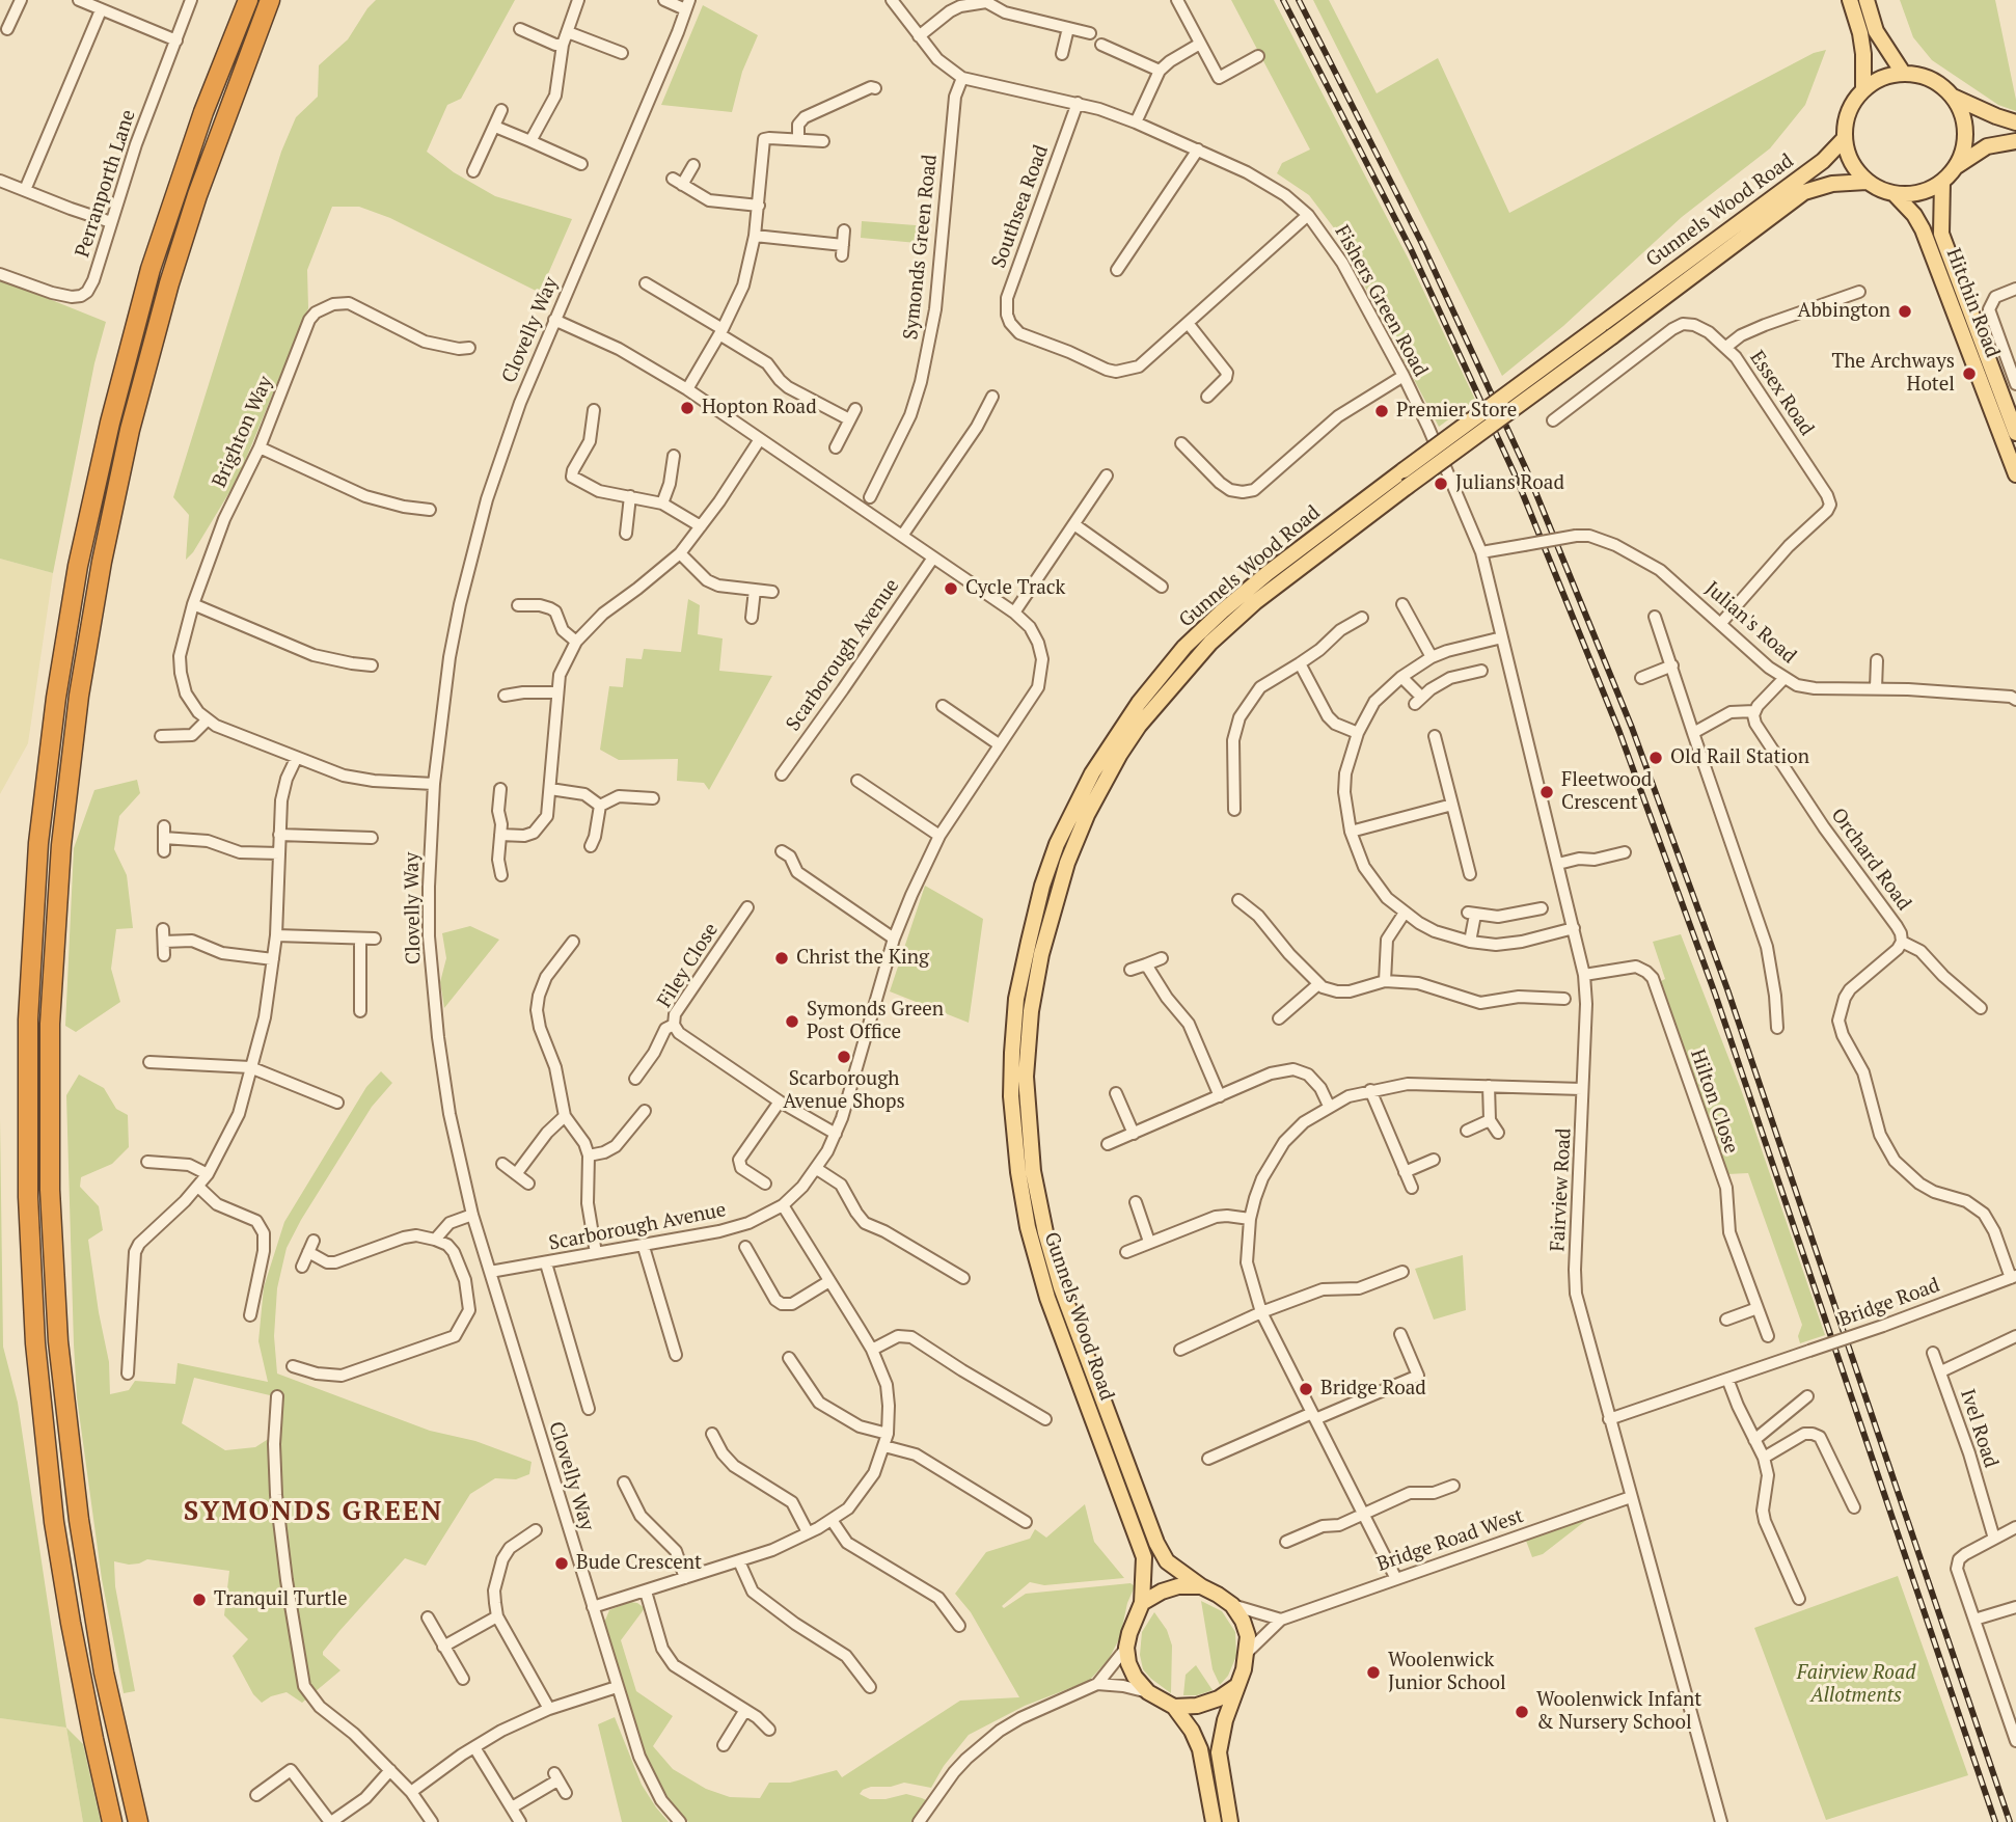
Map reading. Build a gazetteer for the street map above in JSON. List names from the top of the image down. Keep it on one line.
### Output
{"streets":{"main road":["Gunnels Wood Road","Hitchin Road"],"street":["Perranporth Lane","Southsea Road","Symonds Green Road","Fishers Green Road","Clovelly Way","Essex Road","Brighton Way","Julian's Road","Scarborough Avenue","Orchard Road","Filey Close","Hilton Close","Fairview Road","Bridge Road","Ivel Road","Bridge Road West"]},"crossings":[["Southsea Road","Fishers Green Road"],["Gunnels Wood Road","Hitchin Road"],["Symonds Green Road","Fishers Green Road"],["Fishers Green Road","Julian's Road"],["Fishers Green Road","Fairview Road"],["Clovelly Way","Brighton Way"],["Clovelly Way","Scarborough Avenue"],["Essex Road","Julian's Road"],["Julian's Road","Fairview Road"],["Scarborough Avenue","Filey Close"],["Hilton Close","Fairview Road"],["Fairview Road","Bridge Road"],["Fairview Road","Bridge Road West"]],"districts":["SYMONDS GREEN"],"parks":["Fairview Road Allotments"],"places":["Abbington","The Archways Hotel","Hopton Road","Premier Store","Julians Road","Cycle Track","Old Rail Station","Fleetwood Crescent","Christ the King","Symonds Green Post Office","Scarborough Avenue Shops","Bridge Road","Bude Crescent","Tranquil Turtle","Woolenwick Junior School","Woolenwick Infant & Nursery School"]}
